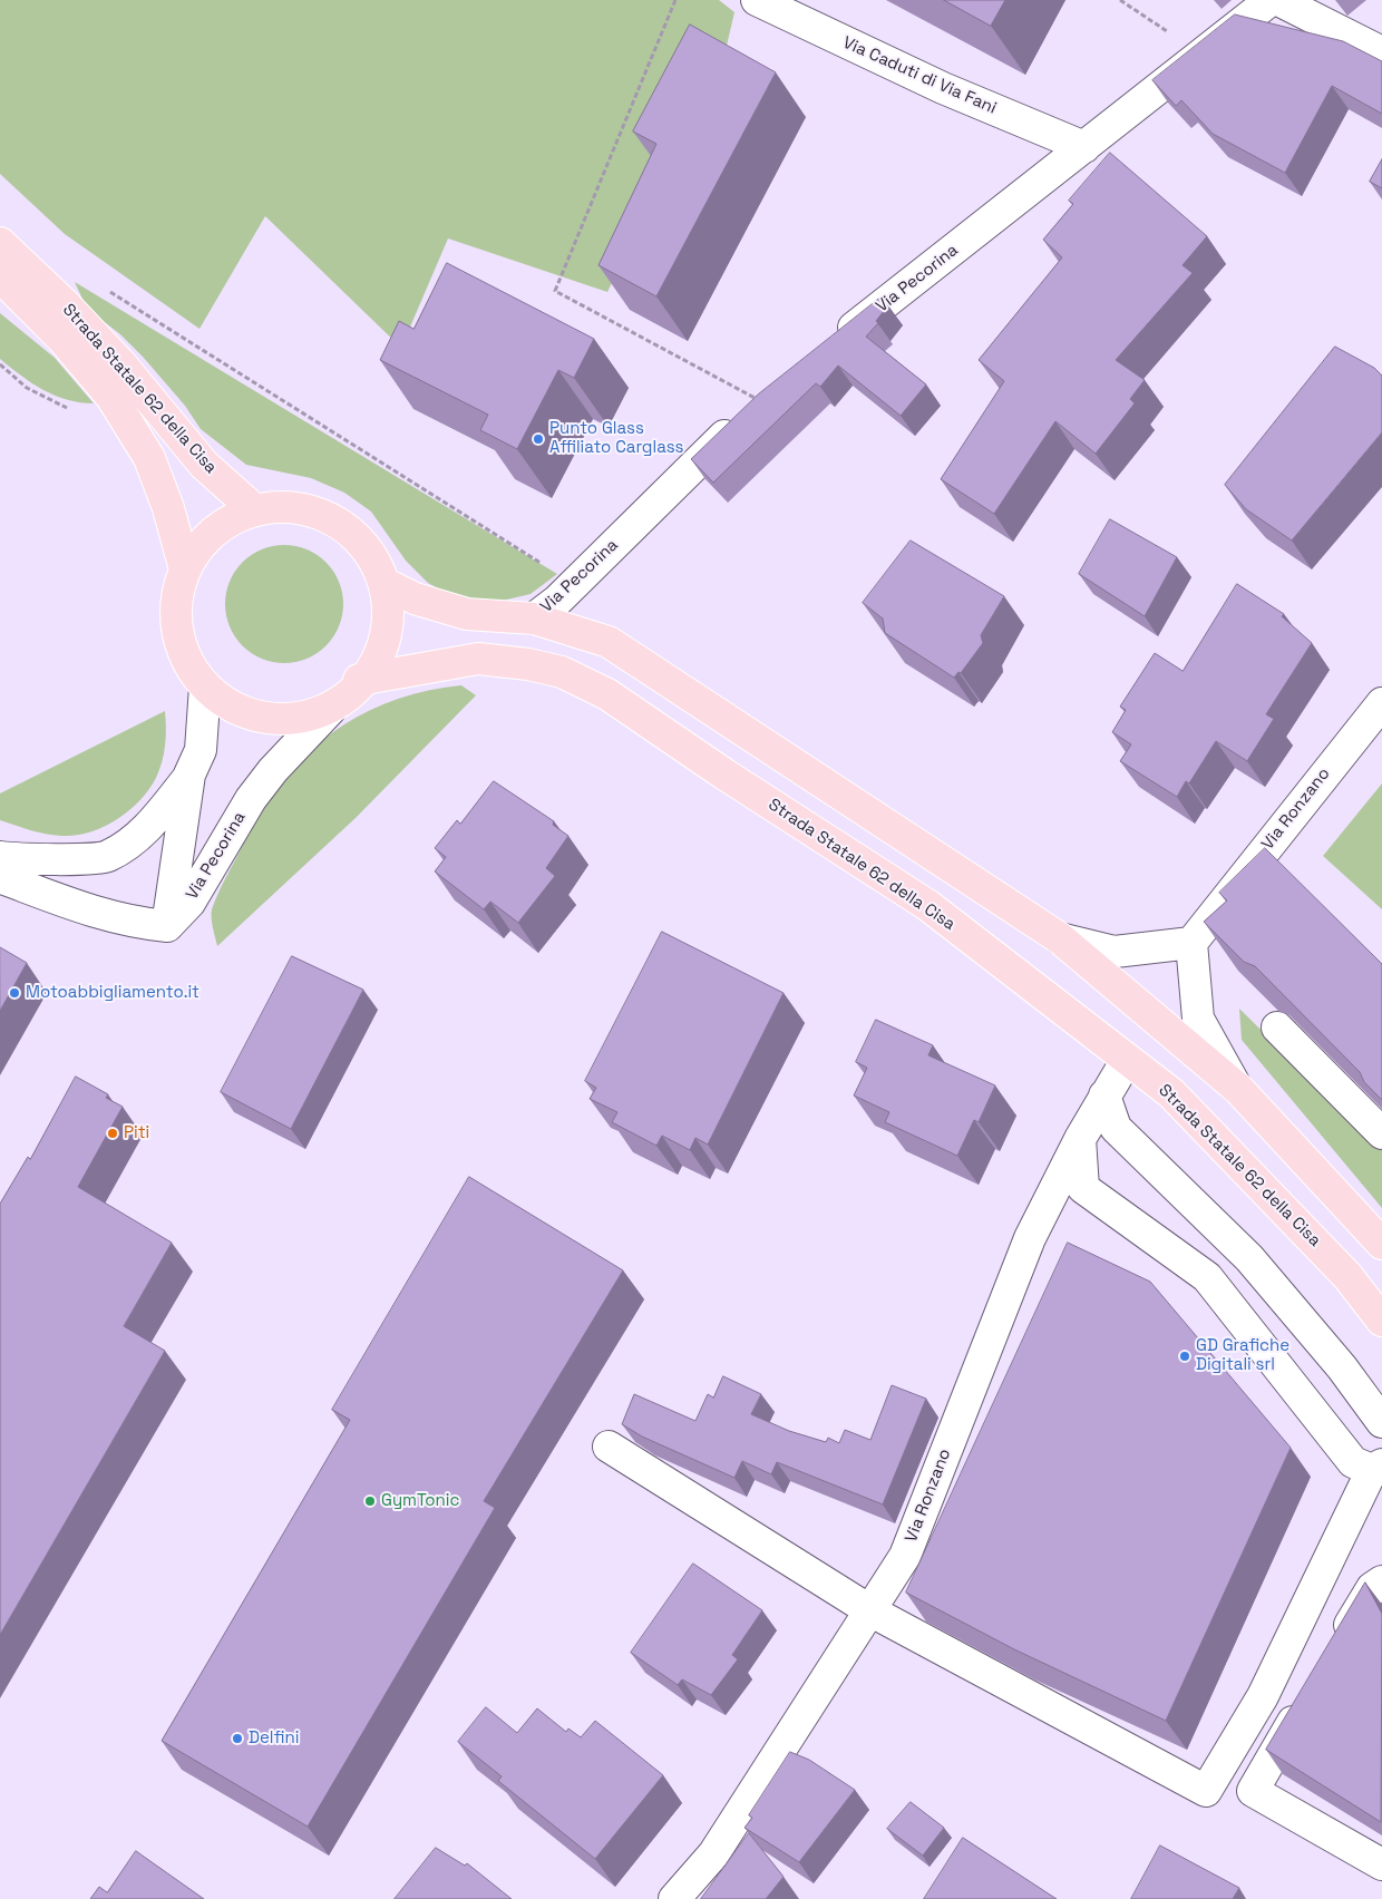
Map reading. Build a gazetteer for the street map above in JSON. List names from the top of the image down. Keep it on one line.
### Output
{"streets":{"main road":["Strada Statale 62 della Cisa"],"street":["Via Caduti di Via Fani","Via Pecorina","Via Ronzano"]},"crossings":[["Via Caduti di Via Fani","Via Pecorina"],["Strada Statale 62 della Cisa","Via Ronzano"]],"places":["Punto Glass Affiliato Carglass","Motoabbigliamento.it","Piti","GD Grafiche Digitali srl","GymTonic","Delfini"]}
